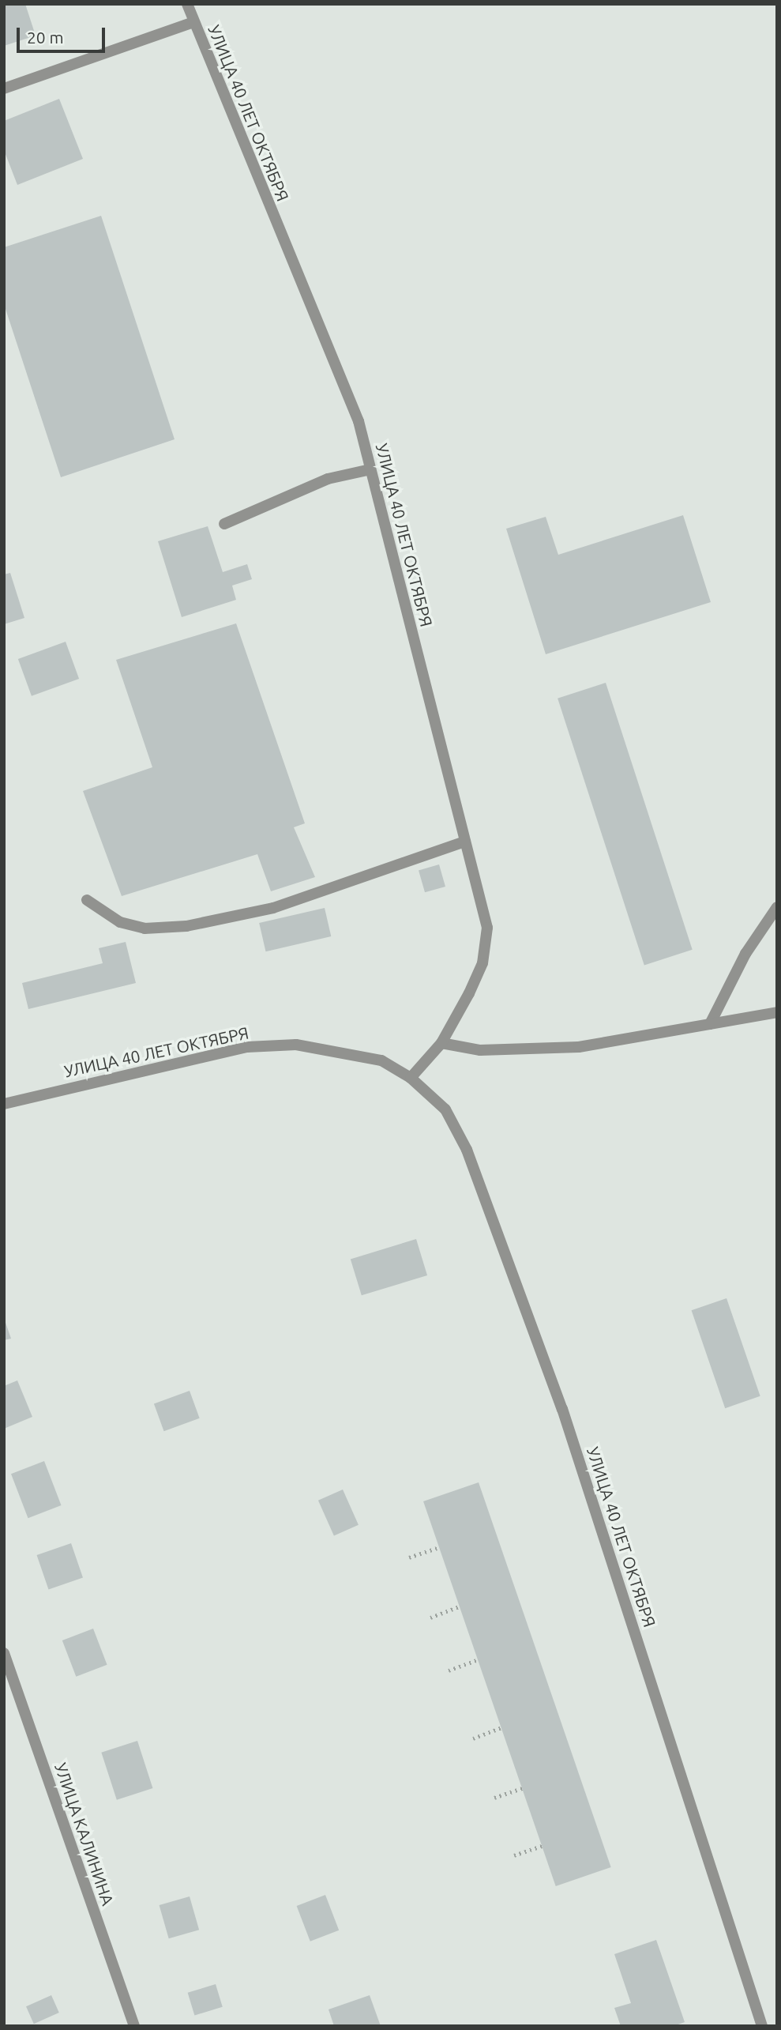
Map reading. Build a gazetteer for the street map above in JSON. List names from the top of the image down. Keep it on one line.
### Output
{"streets":{"street":["УЛИЦА 40 ЛЕТ ОКТЯБРЯ","УЛИЦА КАЛИНИНА"]},"scale_bar":"20 m"}
